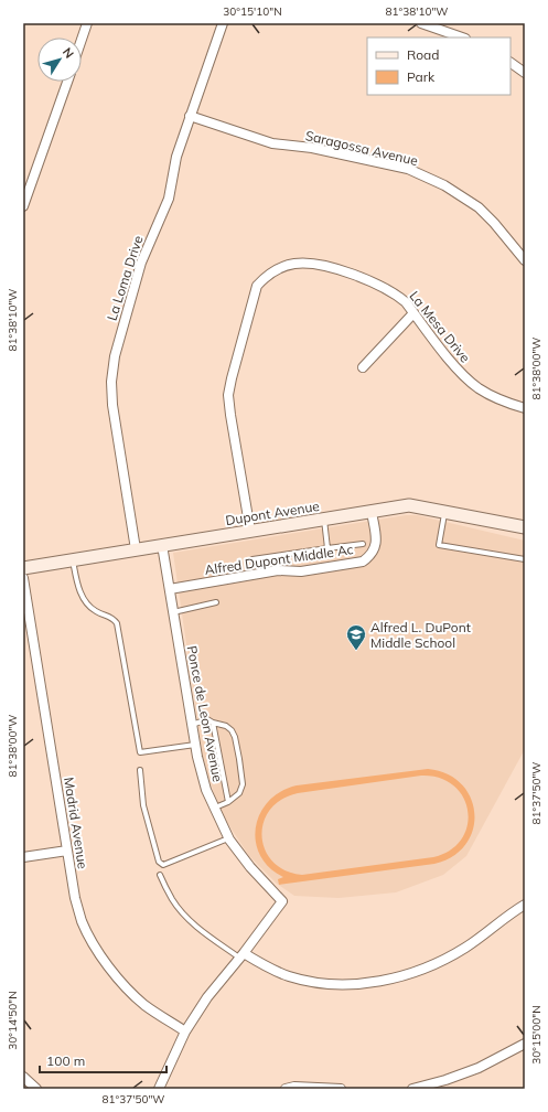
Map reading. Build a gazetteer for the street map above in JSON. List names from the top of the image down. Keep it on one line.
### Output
{"streets":{"street":["Saragossa Avenue","La Loma Drive","La Mesa Drive","Dupont Avenue","Alfred Dupont Middle Ac","Ponce de Leon Avenue","Madrid Avenue"]},"crossings":[["Saragossa Avenue","La Loma Drive"],["La Loma Drive","Dupont Avenue"],["La Mesa Drive","Dupont Avenue"],["Dupont Avenue","Alfred Dupont Middle Ac"],["Dupont Avenue","Ponce de Leon Avenue"],["Alfred Dupont Middle Ac","Ponce de Leon Avenue"],["Ponce de Leon Avenue","Madrid Avenue"]],"places":{"school or university":["Alfred L. DuPont Middle School"]},"legend":["Road","Park"],"scale_bar":"100 m","north":"top right","coordinates":["30°15'10\"N","81°38'10\"W","81°38'00\"W","81°37'50\"W","30°14'50\"N","30°15'00\"N"]}
